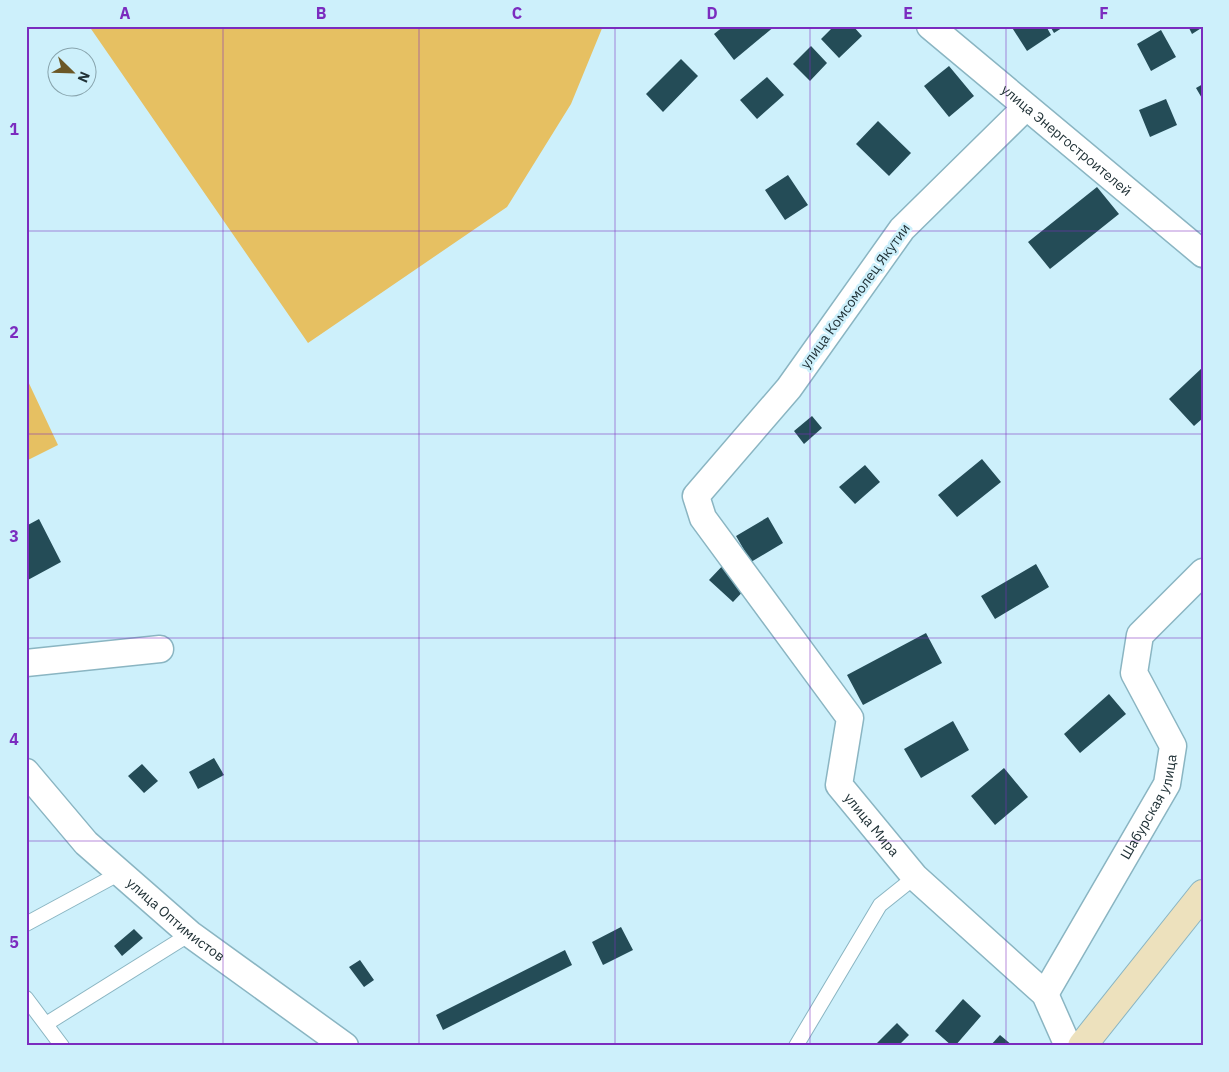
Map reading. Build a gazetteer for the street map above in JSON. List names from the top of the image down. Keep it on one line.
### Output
{"streets":{"street":["улица Энергостроителей","улица Комсомолец Якутии","Шабурская улица","улица Мира","улица Оптимистов"]},"crossings":[["улица Энергостроителей","улица Комсомолец Якутии"],["улица Комсомолец Якутии","улица Мира"],["Шабурская улица","улица Мира"]],"north":"bottom right","grid":{"columns":["A","B","C","D","E","F"],"rows":["1","2","3","4","5"]}}
